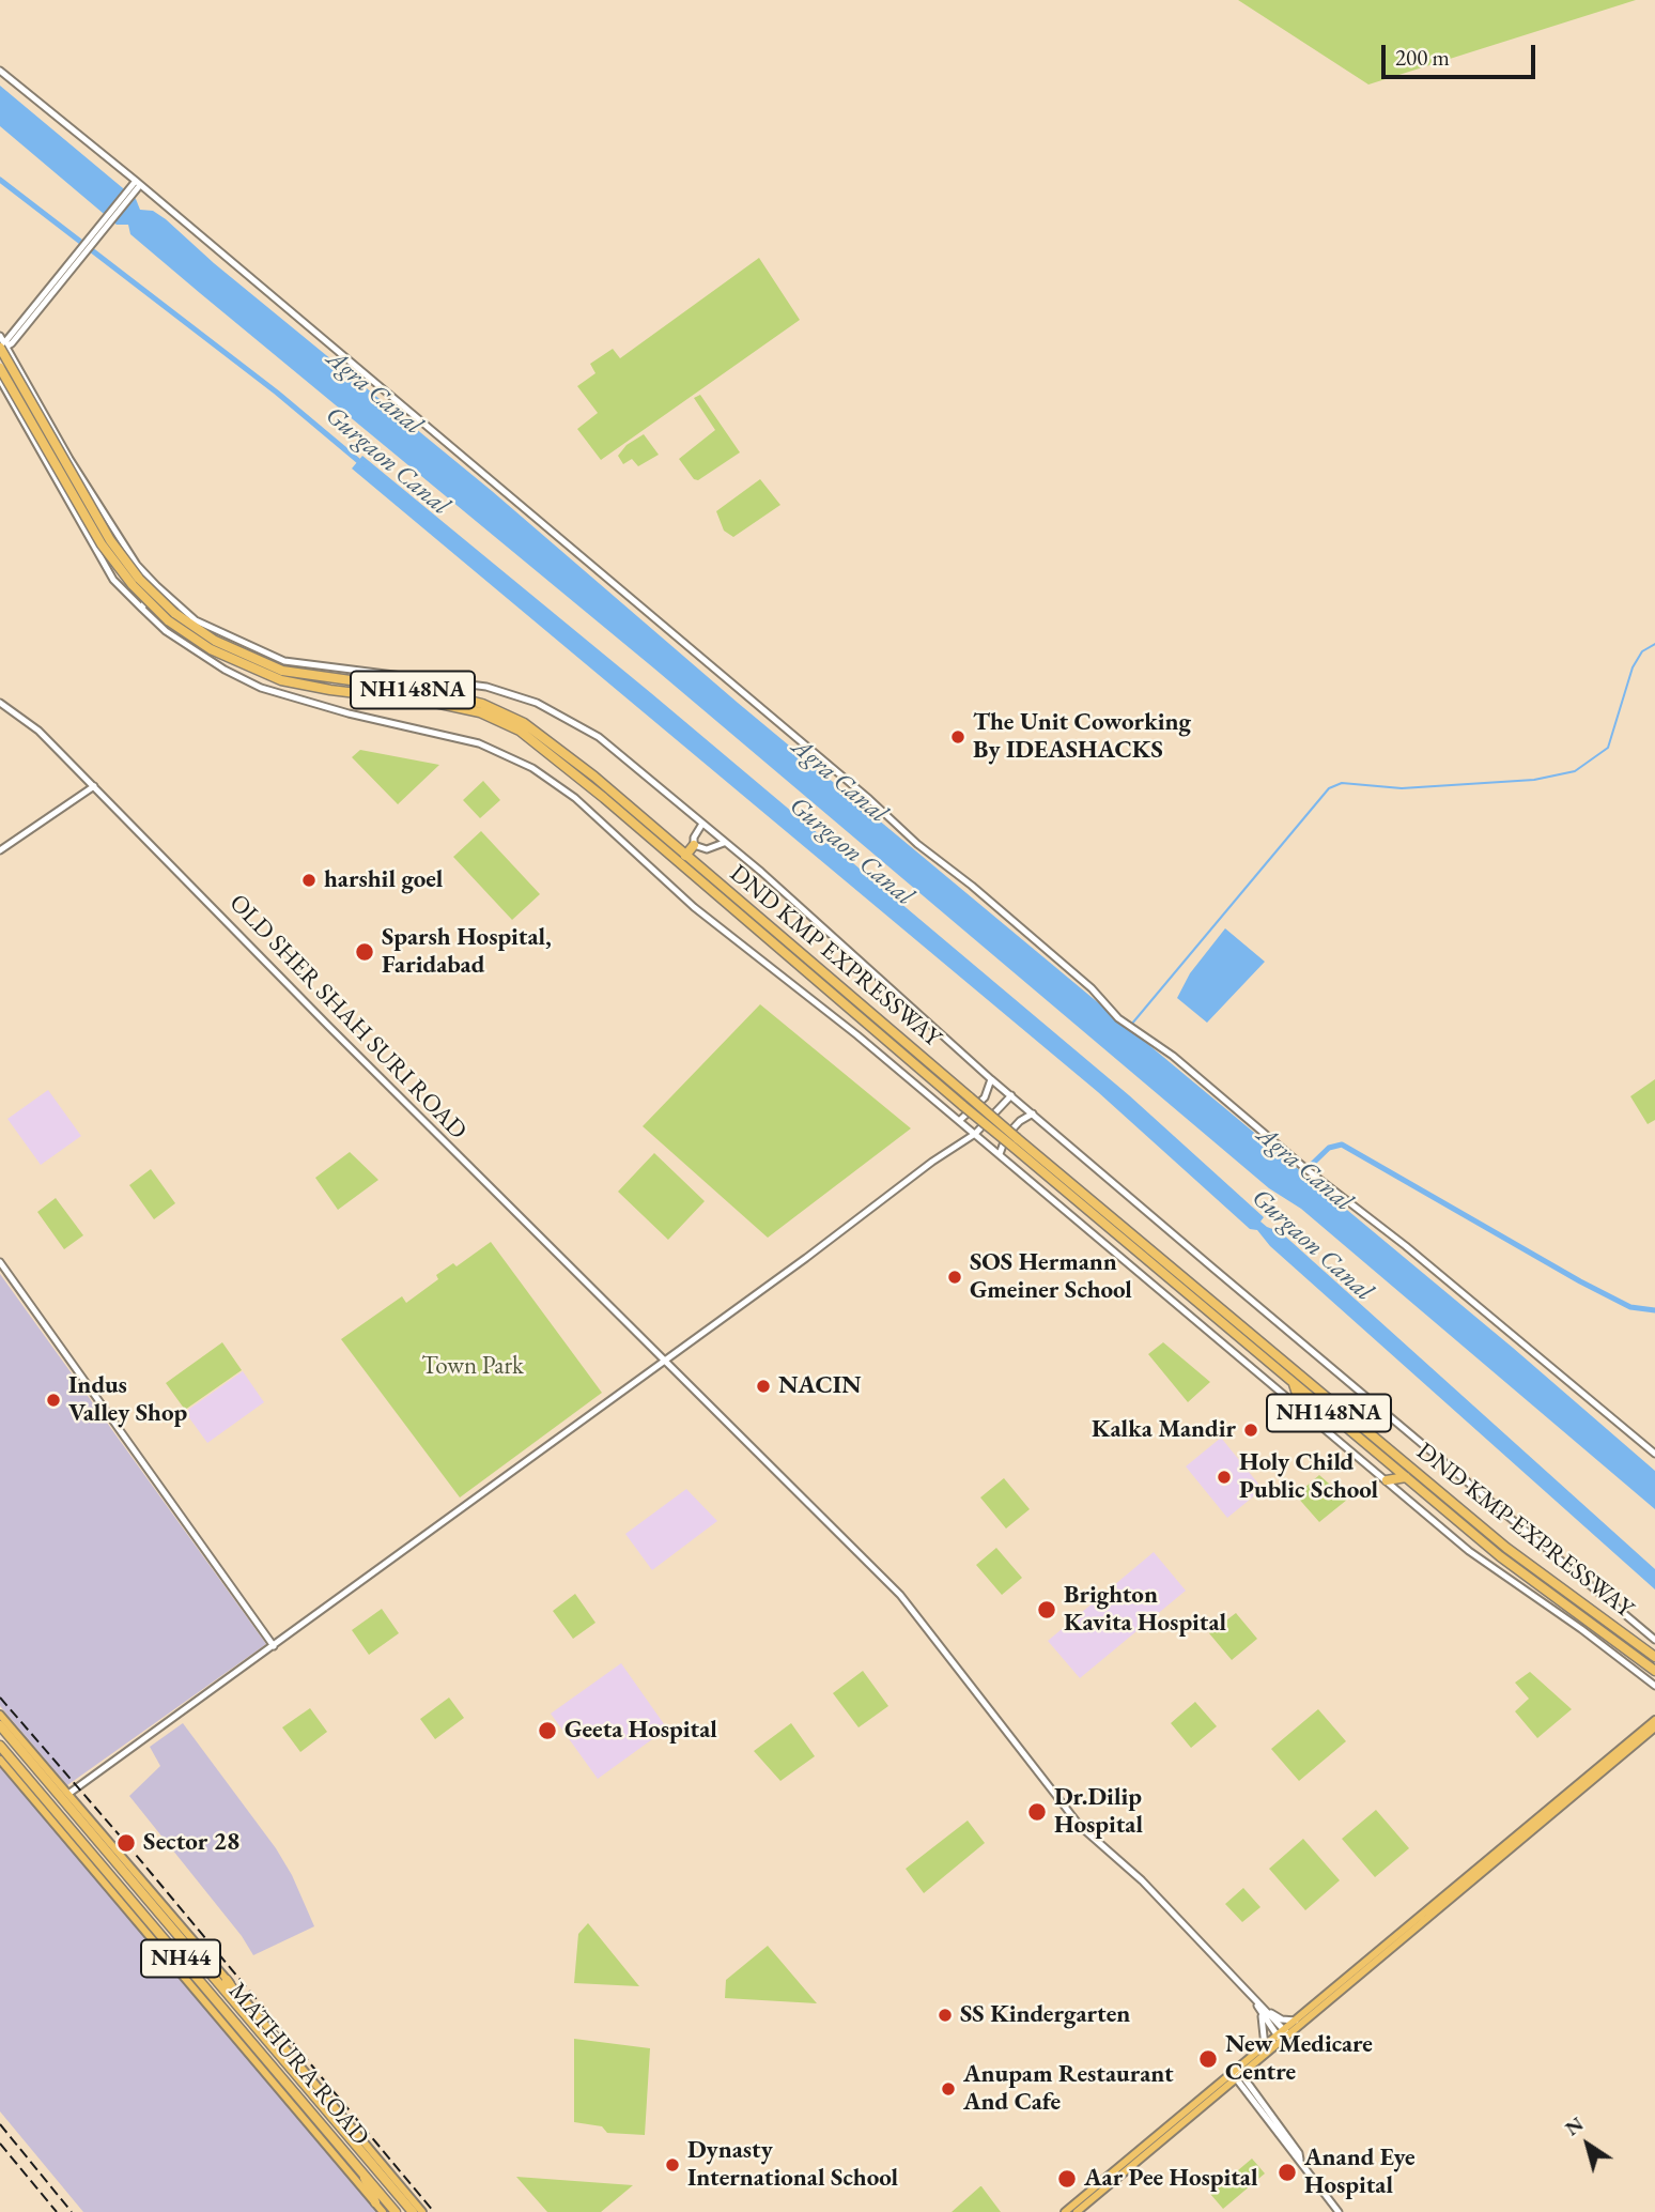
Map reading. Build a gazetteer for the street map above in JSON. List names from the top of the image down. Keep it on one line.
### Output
{"streets":{"highway":["NH148NA","DND KMP EXPRESSWAY","NH44","MATHURA ROAD"],"street":["OLD SHER SHAH SURI ROAD"]},"crossings":[["NH44","MATHURA ROAD"]],"water":["Agra Canal","Gurgaon Canal"],"parks":["Town Park"],"places":["The Unit Coworking By IDEASHACKS","harshil goel","Sparsh Hospital, Faridabad","SOS Hermann Gmeiner School","NACIN","Indus Valley Shop","Kalka Mandir","Holy Child Public School","Brighton Kavita Hospital","Geeta Hospital","Dr.Dilip Hospital","Sector 28","SS Kindergarten","New Medicare Centre","Anupam Restaurant And Cafe","Dynasty International School","Anand Eye Hospital","Aar Pee Hospital"],"scale_bar":"200 m","north":"top left"}
